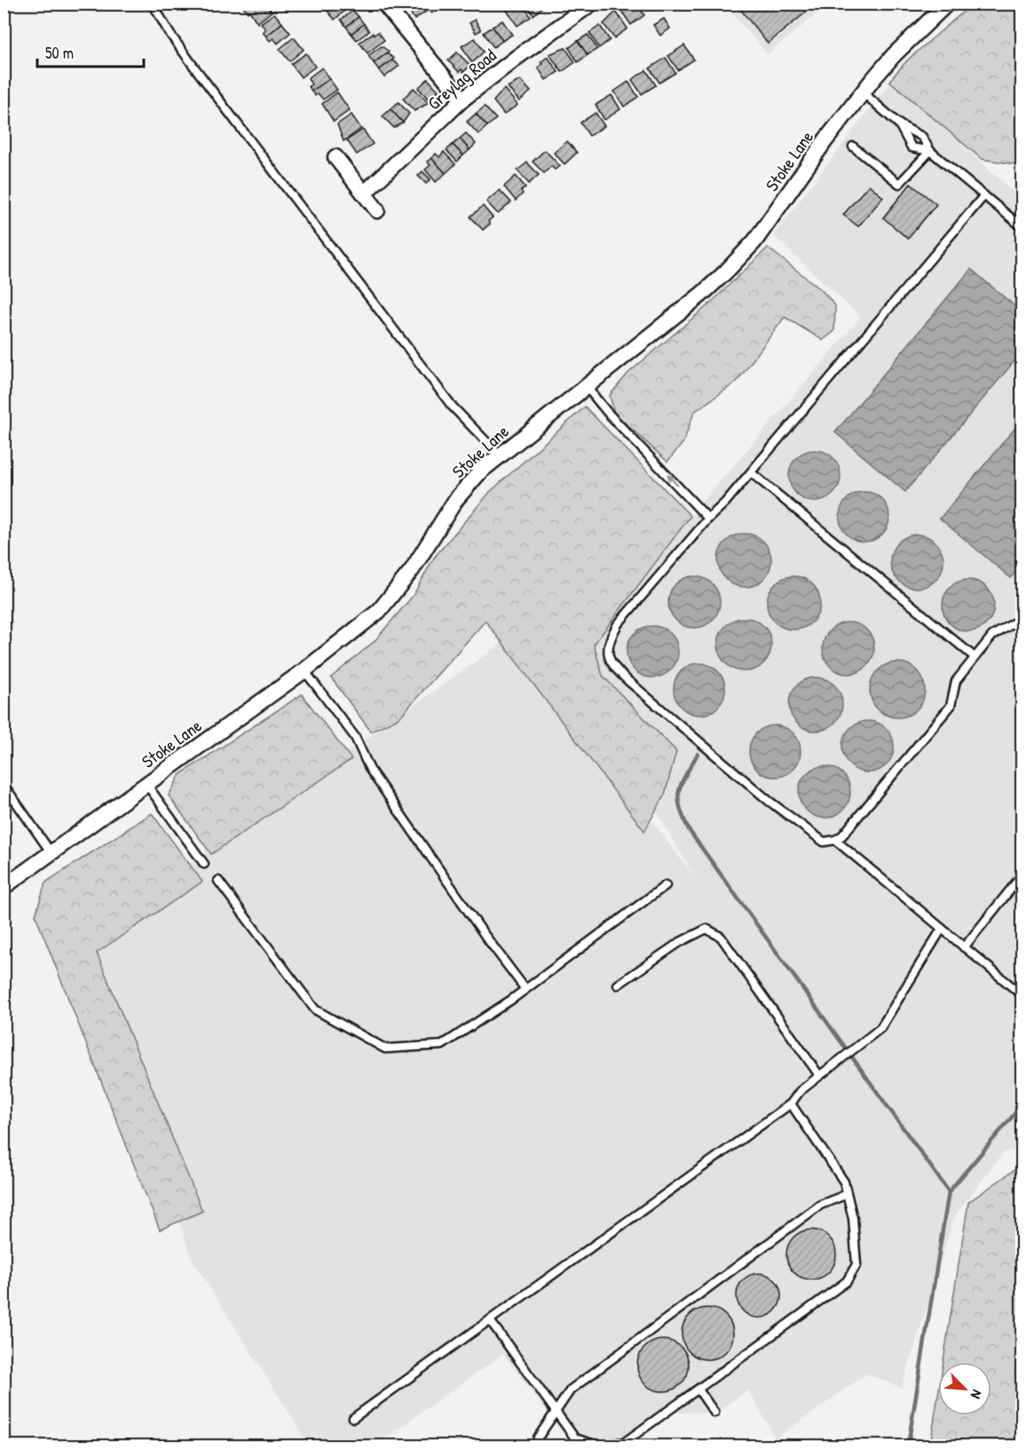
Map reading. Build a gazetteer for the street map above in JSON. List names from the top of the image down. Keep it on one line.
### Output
{"streets":{"street":["Greylag Road","Stoke Lane"]},"scale_bar":"50 m","north":"bottom right"}
